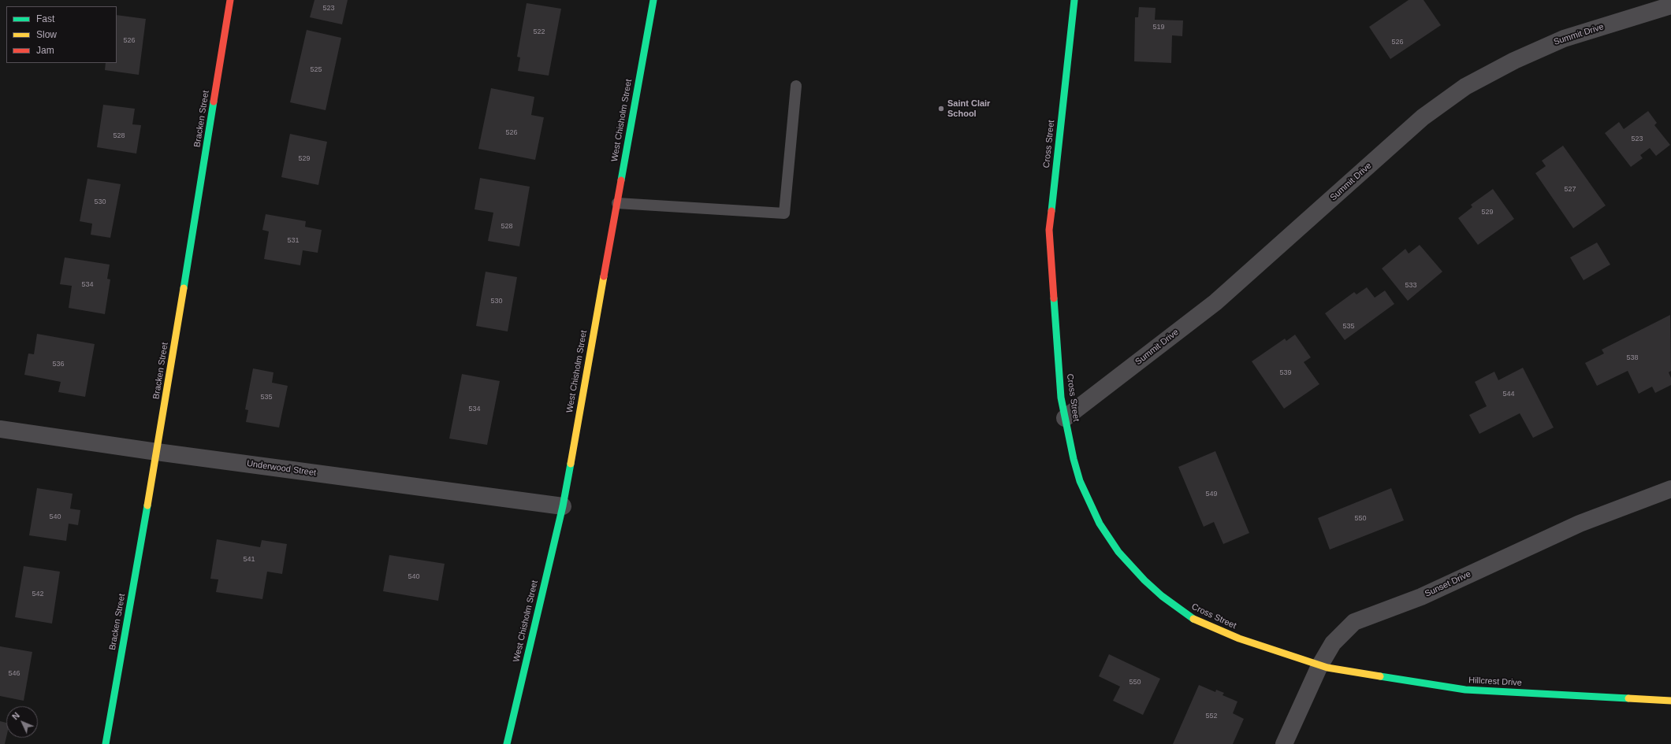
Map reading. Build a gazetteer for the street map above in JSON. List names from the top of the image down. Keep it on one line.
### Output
{"streets":{"street":["Summit Drive","Bracken Street","West Chisholm Street","Cross Street","Underwood Street","Sunset Drive","Hillcrest Drive"]},"crossings":[["Summit Drive","Cross Street"],["Bracken Street","Underwood Street"],["West Chisholm Street","Underwood Street"],["Cross Street","Sunset Drive"],["Cross Street","Hillcrest Drive"],["Sunset Drive","Hillcrest Drive"]],"places":["Saint Clair School"],"house_numbers":["523","519","522","526","526","525","526","528","523","529","527","530","529","528","531","534","533","530","535","538","536","539","544","535","534","549","540","550","541","540","542","546","550","552"],"legend":["Fast","Slow","Jam"],"north":"top left"}
